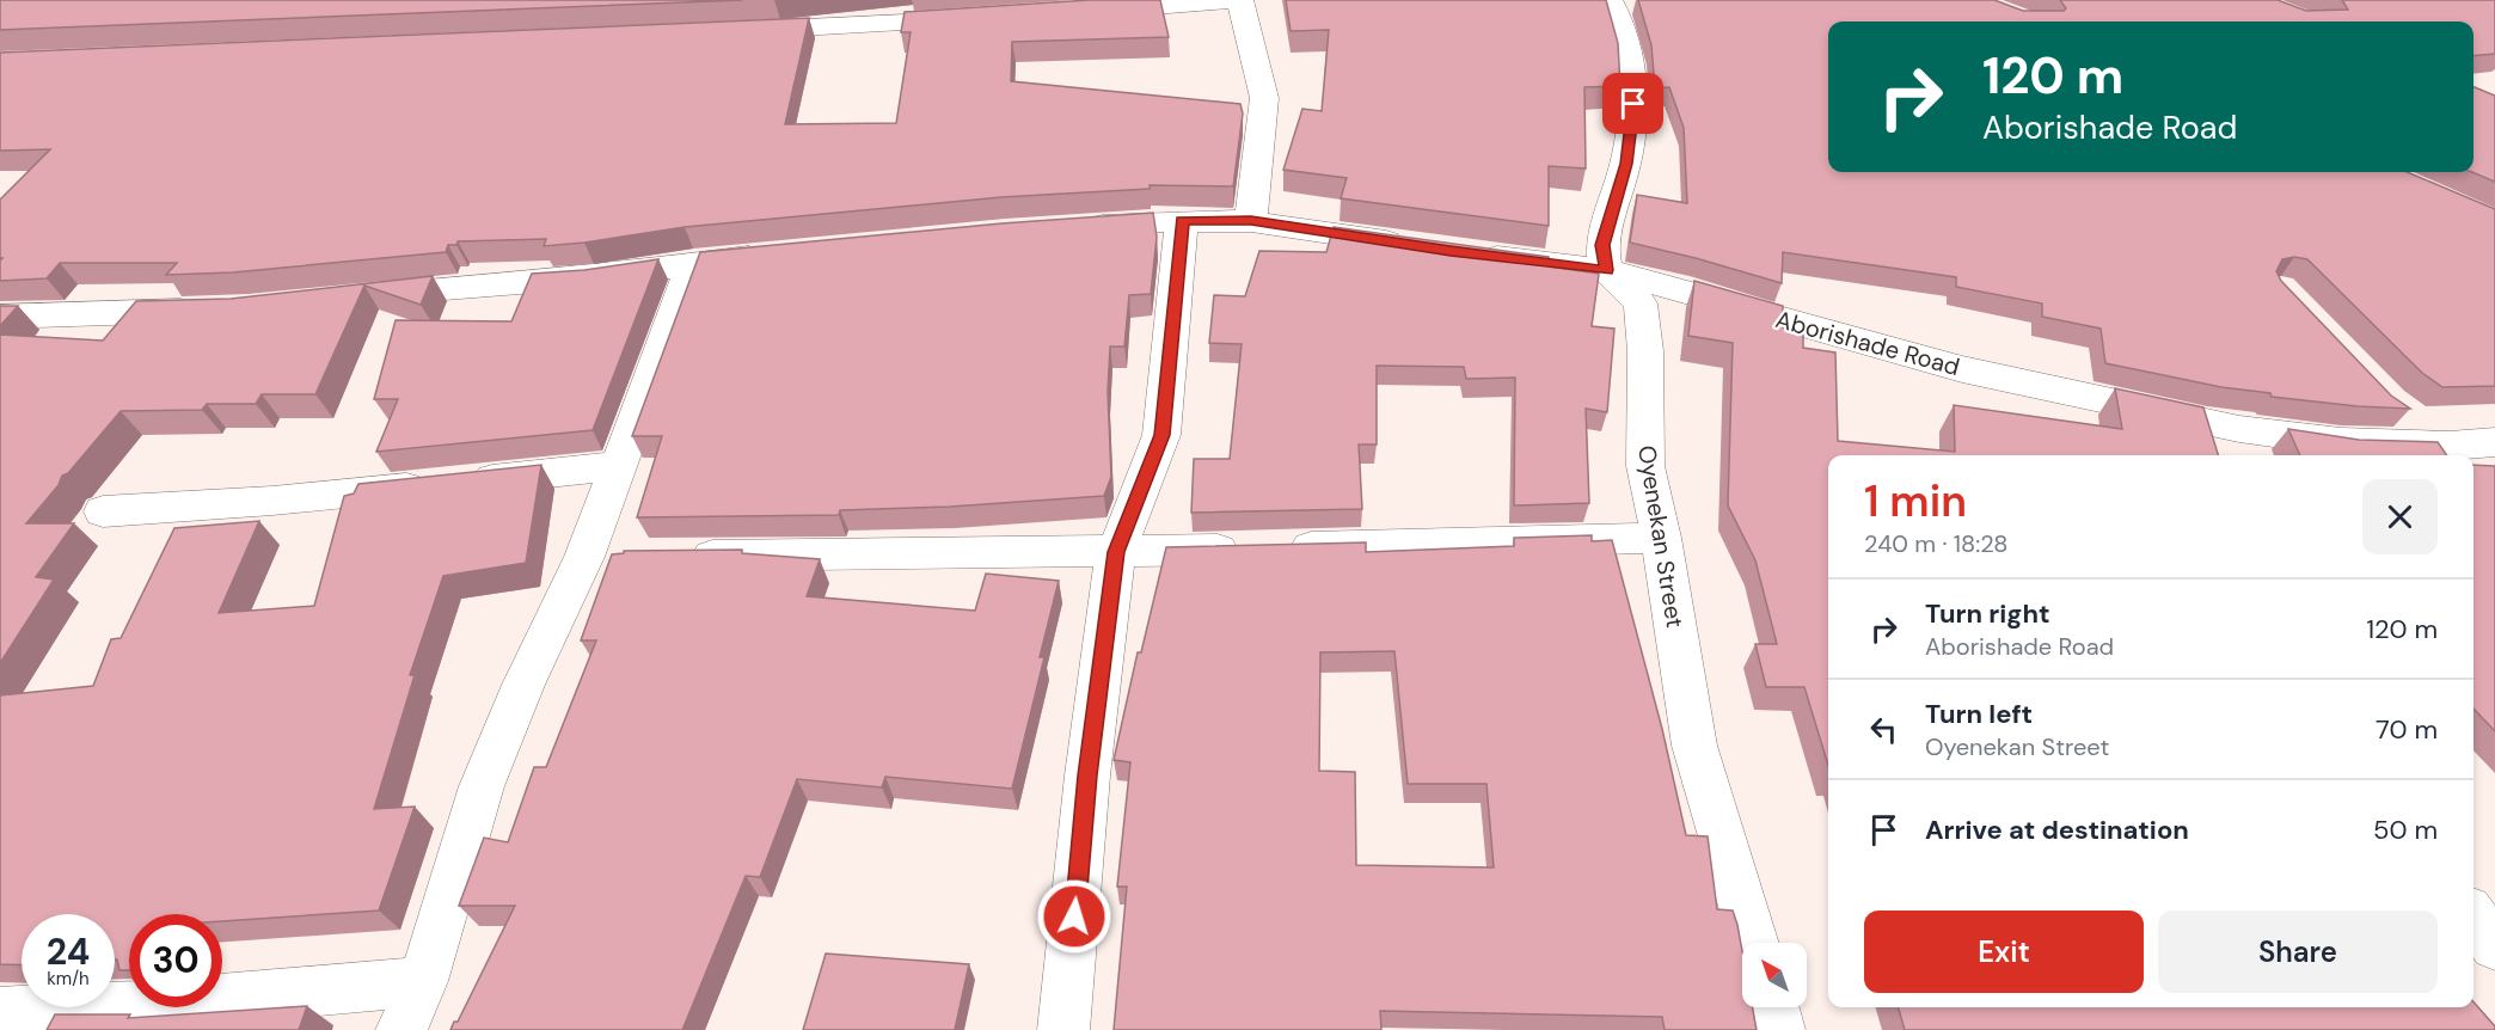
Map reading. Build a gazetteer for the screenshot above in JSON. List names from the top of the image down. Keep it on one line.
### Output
{"streets":{"street":["Aborishade Road","Oyenekan Street"]},"crossings":[["Aborishade Road","Oyenekan Street"]],"north":"top left","page":{"turn":["120 m","Aborishade Road"],"heading":["1 min","240 m · 18:28"],"list":[{"name":"Turn right","note":"Aborishade Road","value":"120 m"},{"name":"Turn left","note":"Oyenekan Street","value":"70 m"},{"name":"Arrive at destination","value":"50 m"}],"buttons":["Exit","Share"],"speed":"24 km/h","limit":"30"}}
